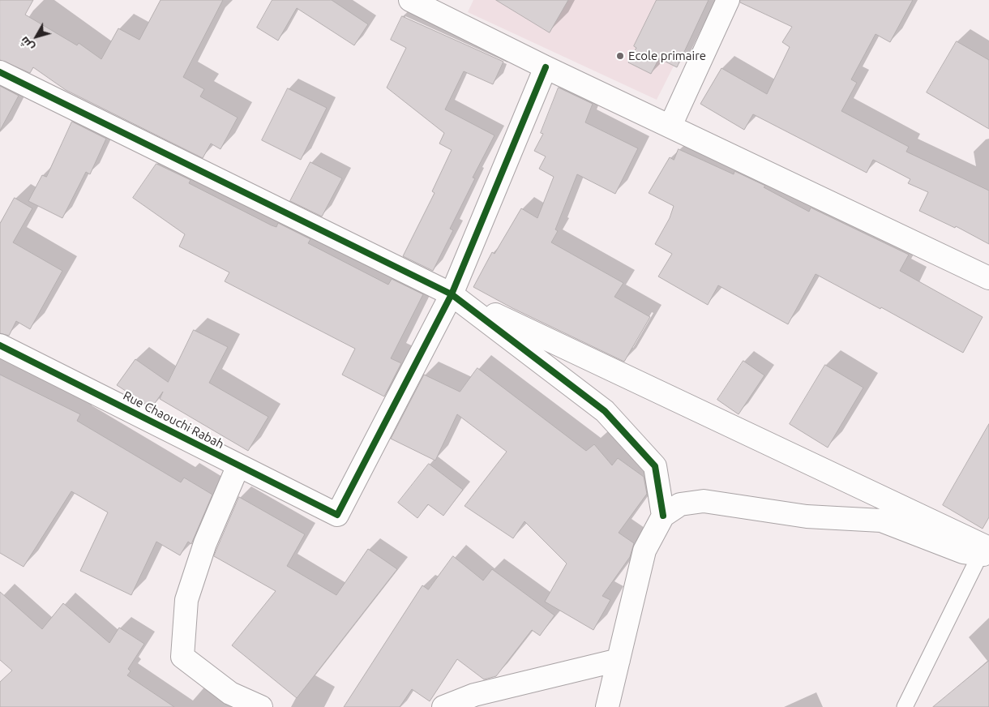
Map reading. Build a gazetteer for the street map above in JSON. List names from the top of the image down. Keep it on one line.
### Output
{"streets":{"street":["Rue Chaouchi Rabah"]},"places":["Ecole primaire"],"north":"bottom left"}
